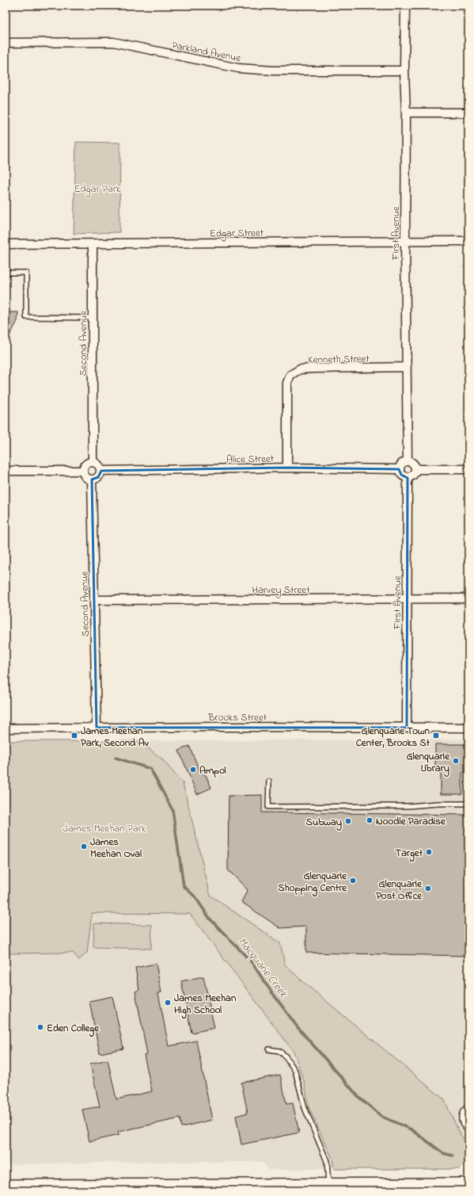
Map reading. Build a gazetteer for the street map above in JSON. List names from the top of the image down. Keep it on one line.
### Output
{"streets":{"street":["Parkland Avenue","Edgar Street","First Avenue","Second Avenue","Kenneth Street","Alice Street","Harvey Street","Brooks Street"]},"crossings":[["Parkland Avenue","First Avenue"],["Edgar Street","First Avenue"],["Edgar Street","Second Avenue"],["First Avenue","Kenneth Street"],["First Avenue","Alice Street"],["First Avenue","Harvey Street"],["First Avenue","Brooks Street"],["Second Avenue","Alice Street"],["Second Avenue","Harvey Street"],["Second Avenue","Brooks Street"],["Kenneth Street","Alice Street"]],"water":["Macquarie Creek"],"parks":["Edgar Park","James Meehan Park"],"places":{"transit":["James Meehan Park, Second Av","Glenquarie Town Center, Brooks St"],"other":["Glenquarie Library","Ampol","Noodle Paradise","Subway","James Meehan Oval","Target","Glenquarie Shopping Centre","Glenquarie Post Office","James Meehan High School","Eden College"]}}
